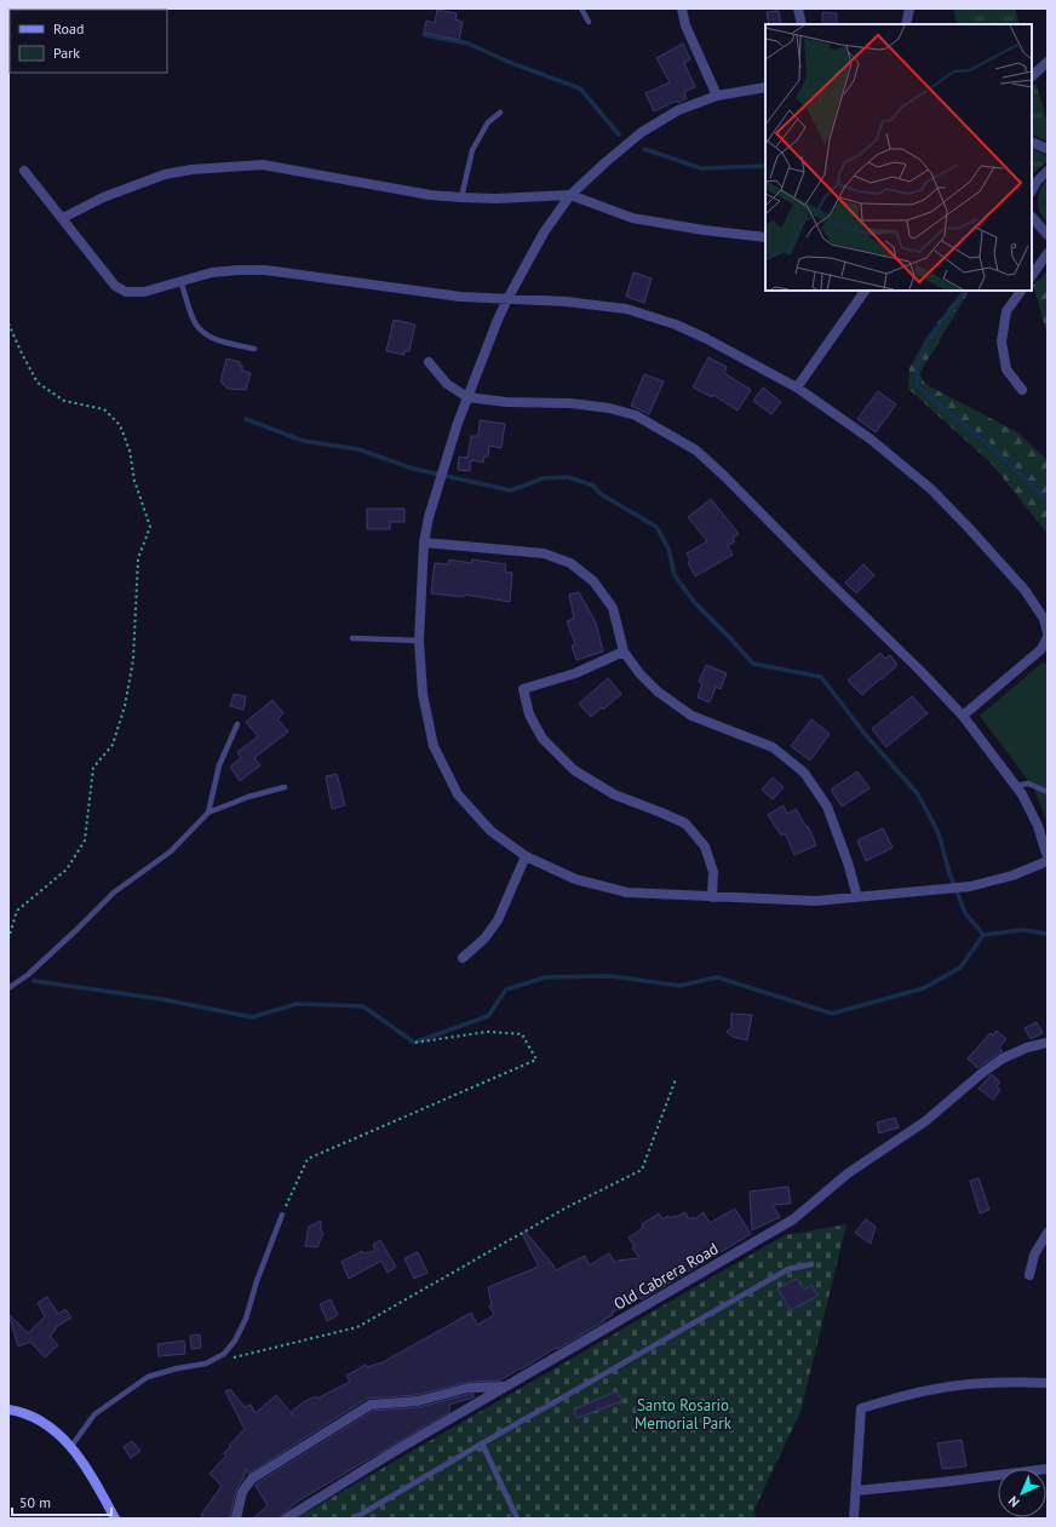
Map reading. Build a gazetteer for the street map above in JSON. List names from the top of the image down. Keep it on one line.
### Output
{"streets":{"street":["Old Cabrera Road"]},"parks":["Santo Rosario Memorial Park"],"legend":["Road","Park"],"scale_bar":"50 m","north":"bottom left"}
